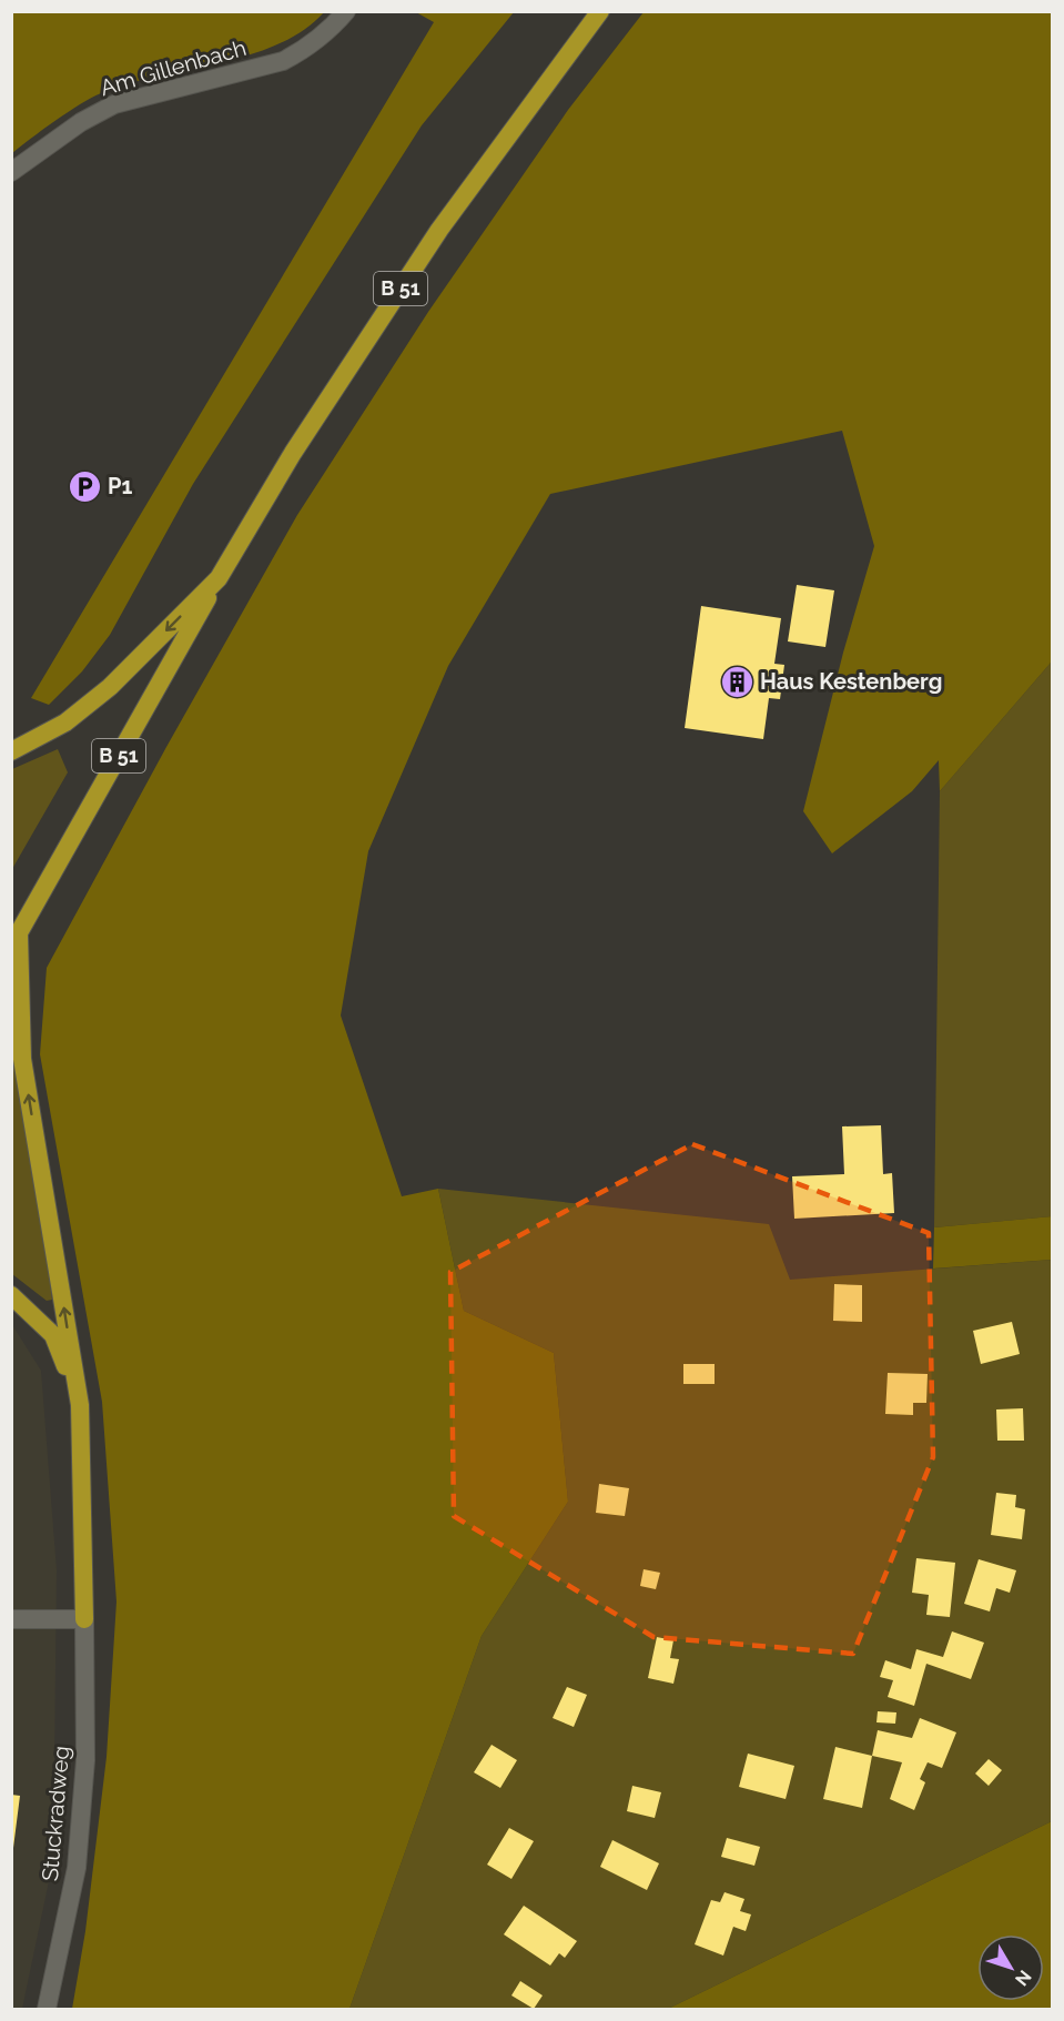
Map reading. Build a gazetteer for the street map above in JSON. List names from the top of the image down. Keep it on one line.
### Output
{"streets":{"main road":["B 51"],"street":["Am Gillenbach","Stuckradweg"]},"places":{"parking":["P1"],"building":["Haus Kestenberg"]},"north":"bottom right"}
